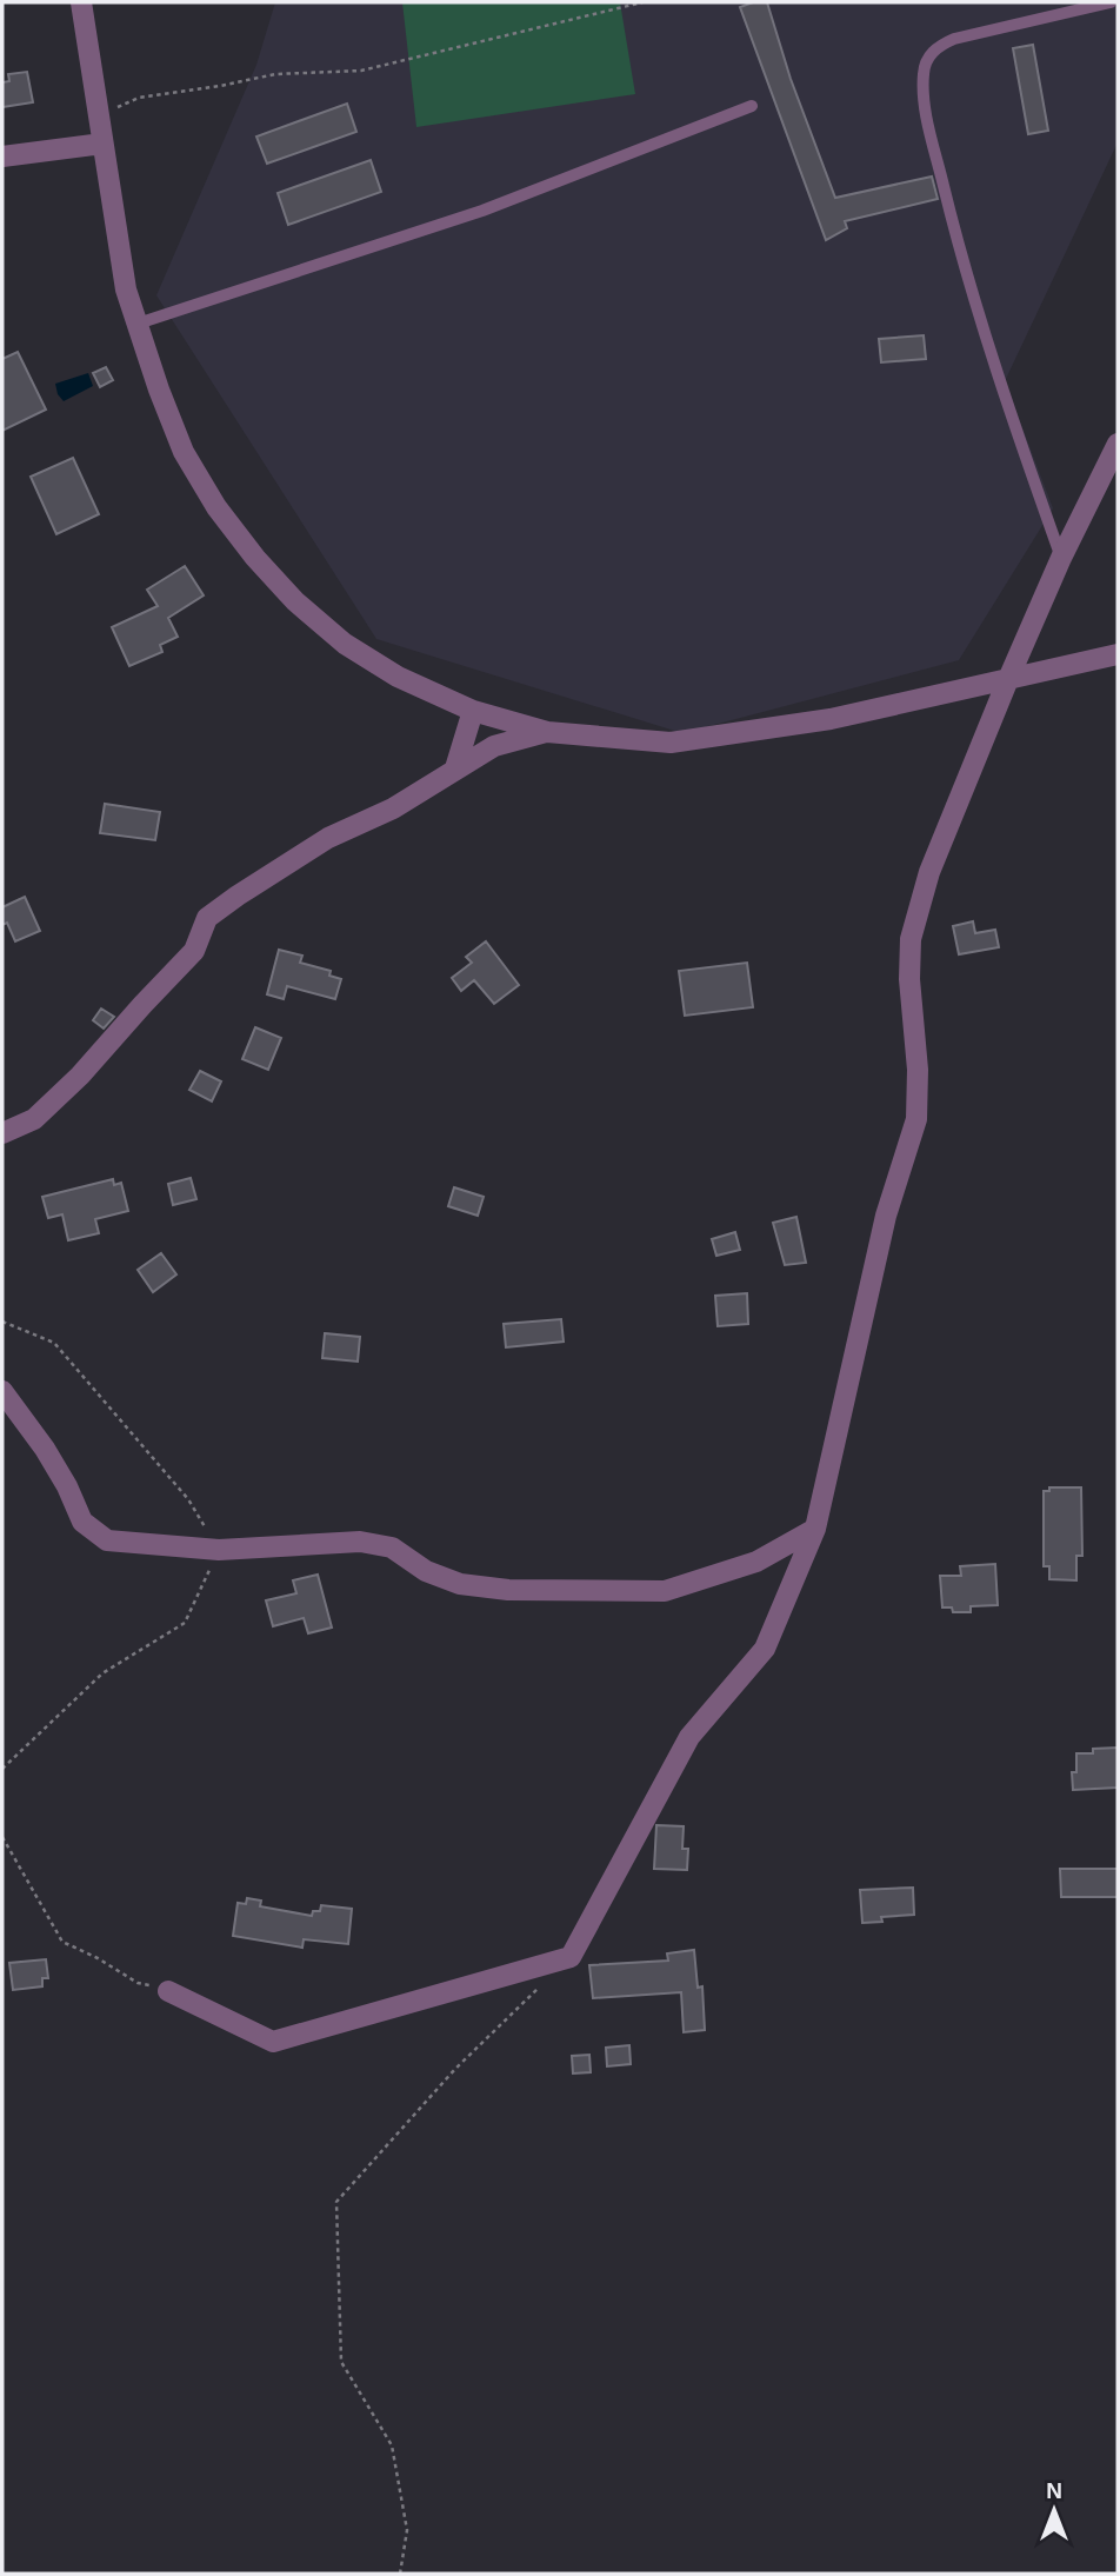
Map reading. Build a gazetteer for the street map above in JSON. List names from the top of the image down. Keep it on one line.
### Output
{"north":"top"}
